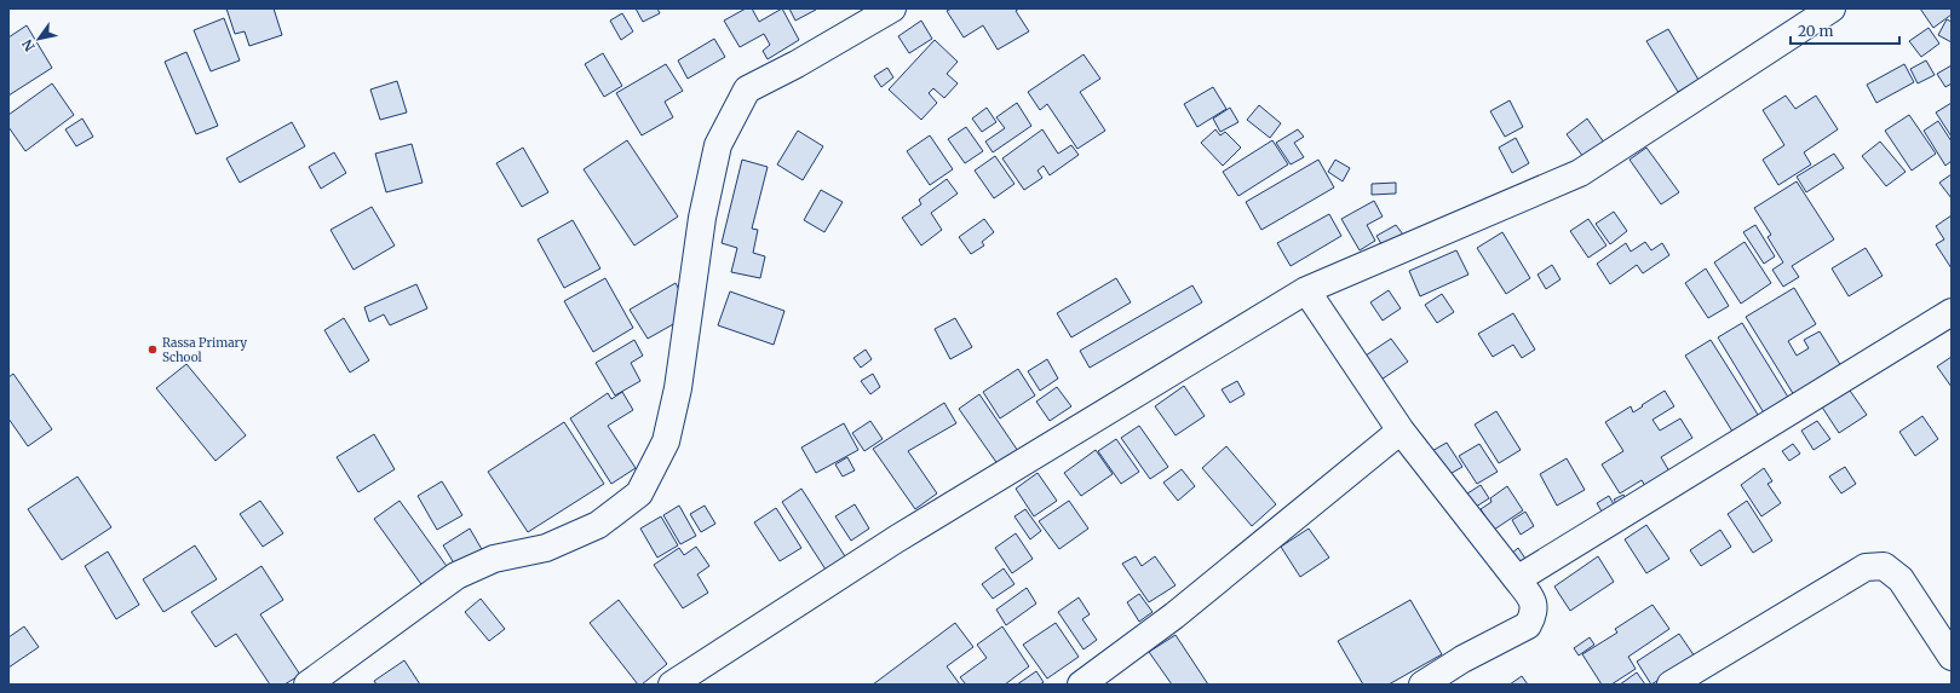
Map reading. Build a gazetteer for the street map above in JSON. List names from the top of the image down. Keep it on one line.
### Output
{"places":["Rassa Primary School"],"scale_bar":"20 m","north":"bottom left"}
